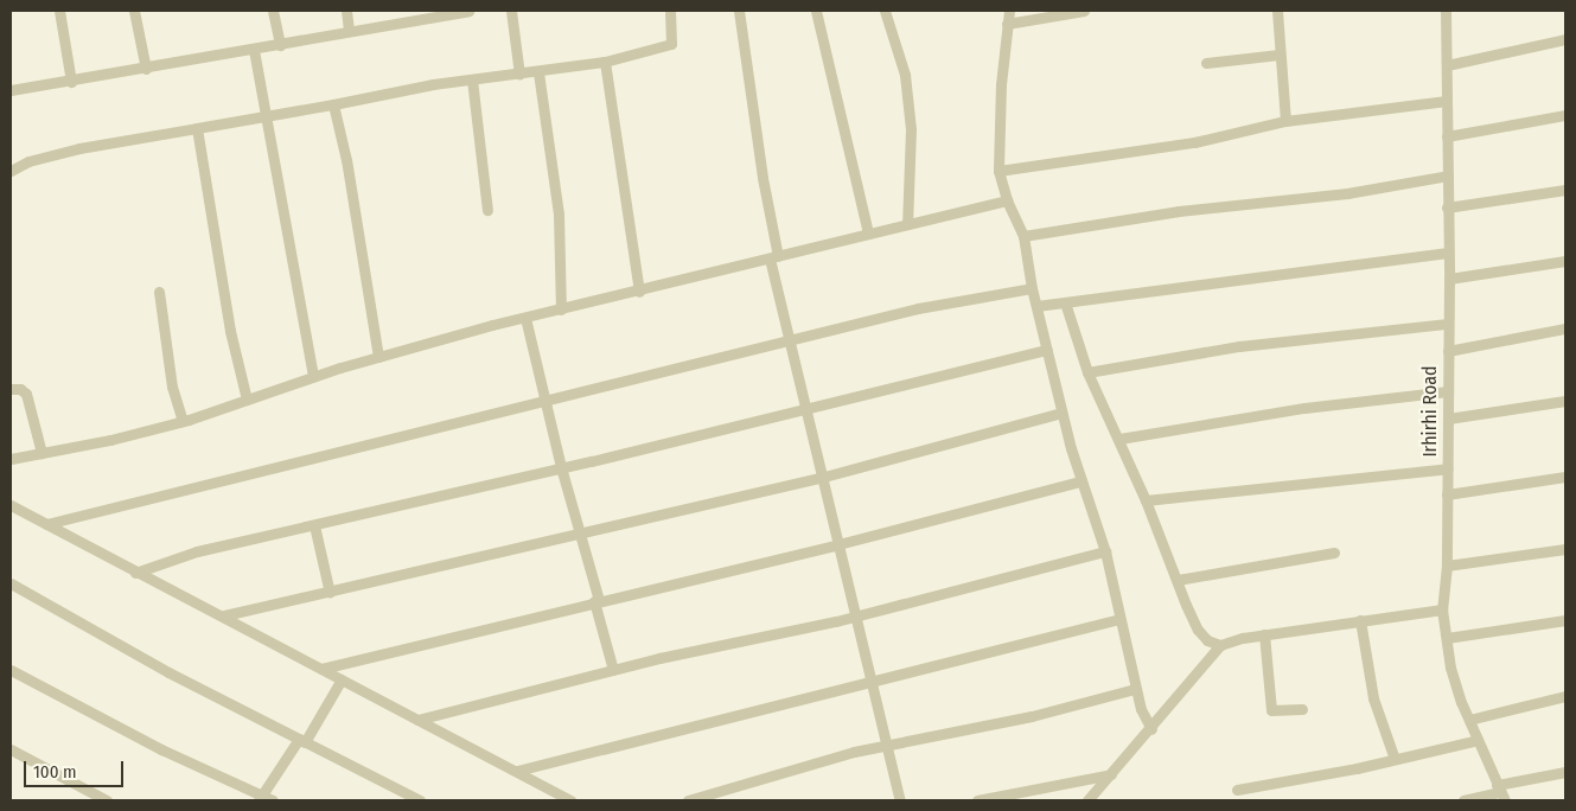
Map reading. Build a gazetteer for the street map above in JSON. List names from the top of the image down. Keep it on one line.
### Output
{"streets":{"street":["Irhirhi Road"]},"scale_bar":"100 m"}
